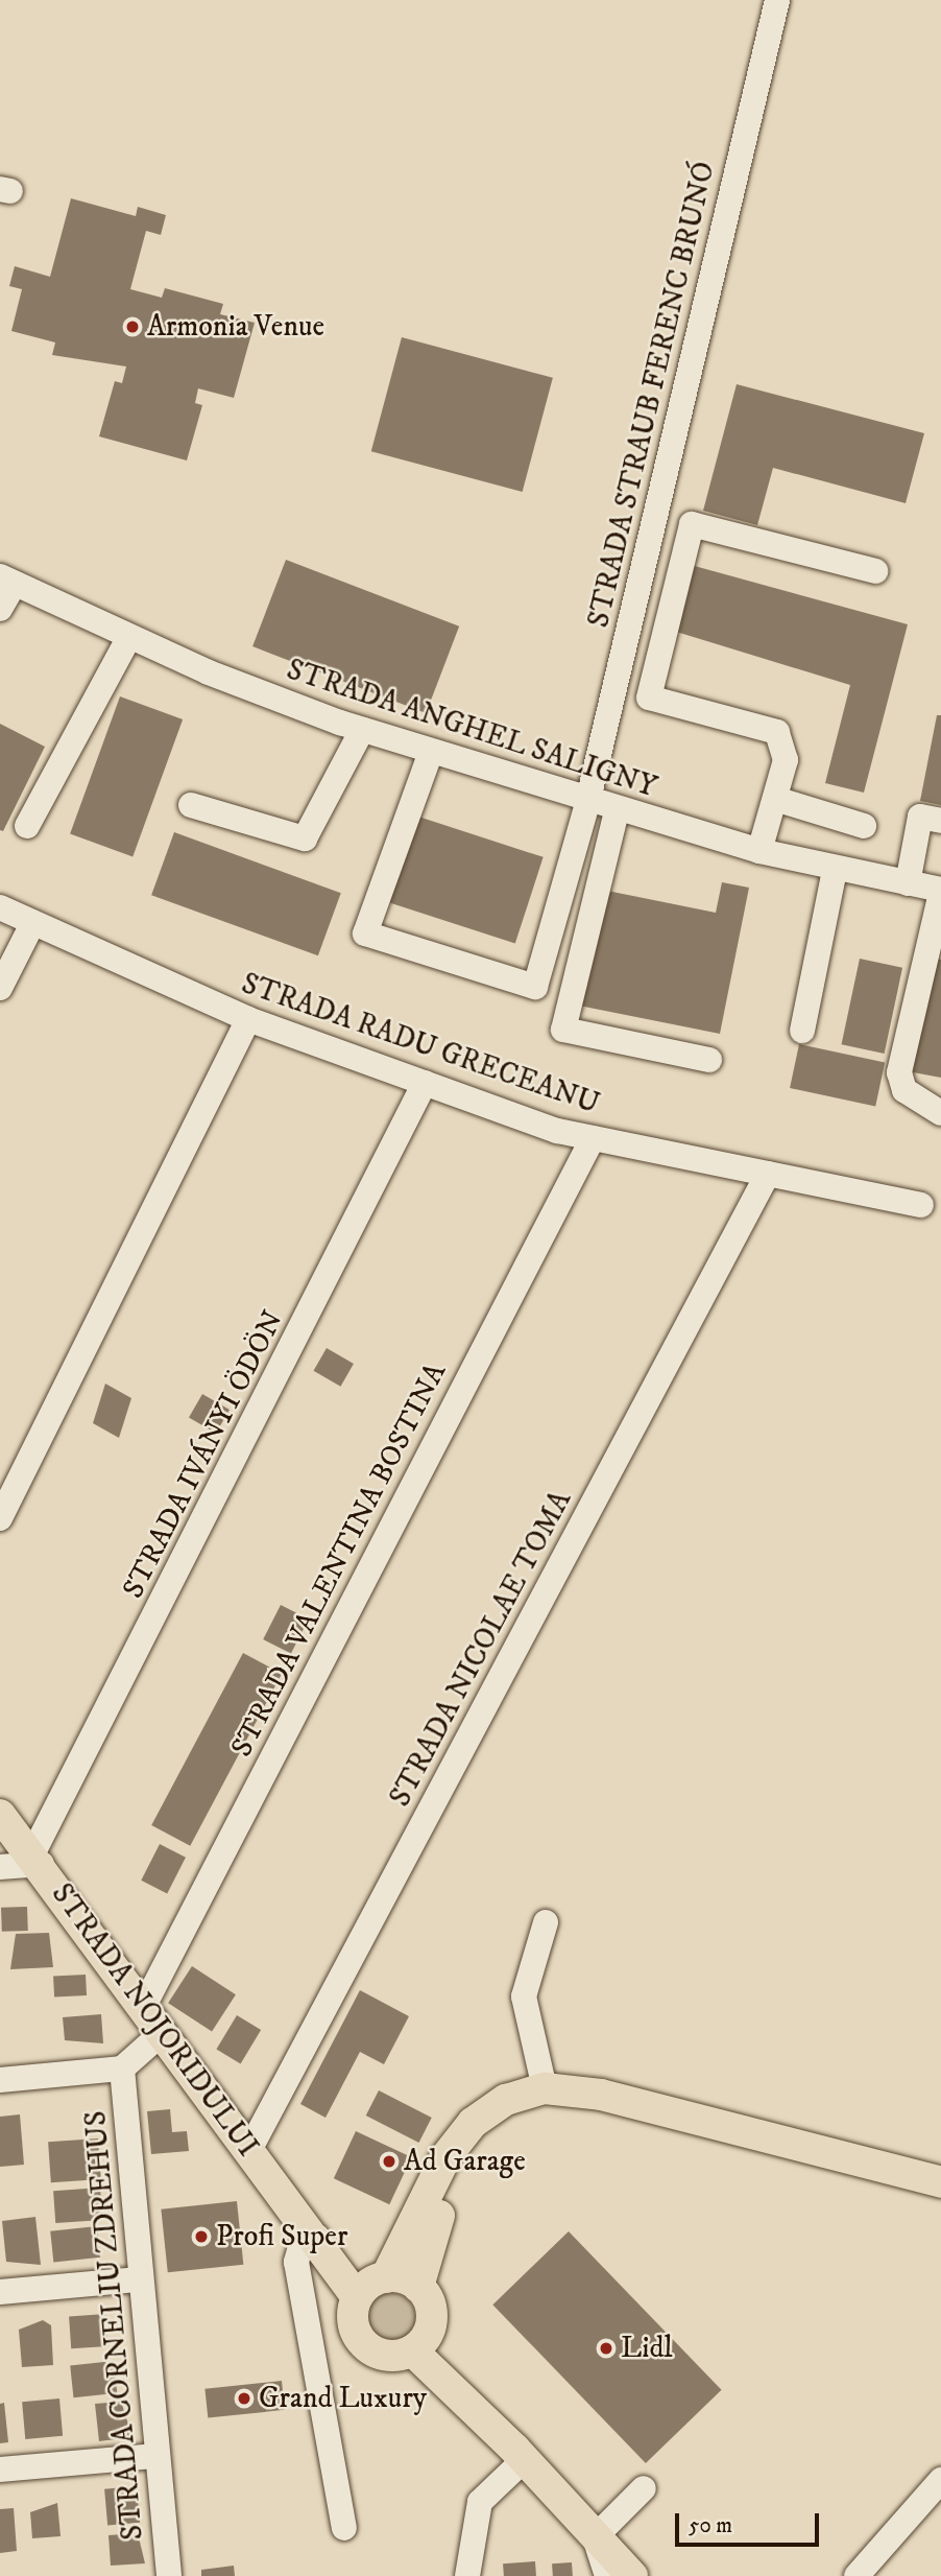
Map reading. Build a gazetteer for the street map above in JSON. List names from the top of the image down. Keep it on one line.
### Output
{"streets":{"main road":["STRADA NOJORIDULUI"],"street":["STRADA STRAUB FERENC BRUNÓ","STRADA ANGHEL SALIGNY","STRADA RADU GRECEANU","STRADA IVÁNYI ÖDÖN","STRADA VALENTINA BOSTINA","STRADA NICOLAE TOMA","STRADA CORNELIU ZDREHUS"]},"crossings":[["STRADA STRAUB FERENC BRUNÓ","STRADA ANGHEL SALIGNY"],["STRADA RADU GRECEANU","STRADA IVÁNYI ÖDÖN"],["STRADA RADU GRECEANU","STRADA VALENTINA BOSTINA"],["STRADA RADU GRECEANU","STRADA NICOLAE TOMA"],["STRADA IVÁNYI ÖDÖN","STRADA NOJORIDULUI"],["STRADA VALENTINA BOSTINA","STRADA NOJORIDULUI"],["STRADA NICOLAE TOMA","STRADA NOJORIDULUI"]],"places":["Armonia Venue","Ad Garage","Profi Super","Lidl","Grand Luxury"],"scale_bar":"50 m"}
